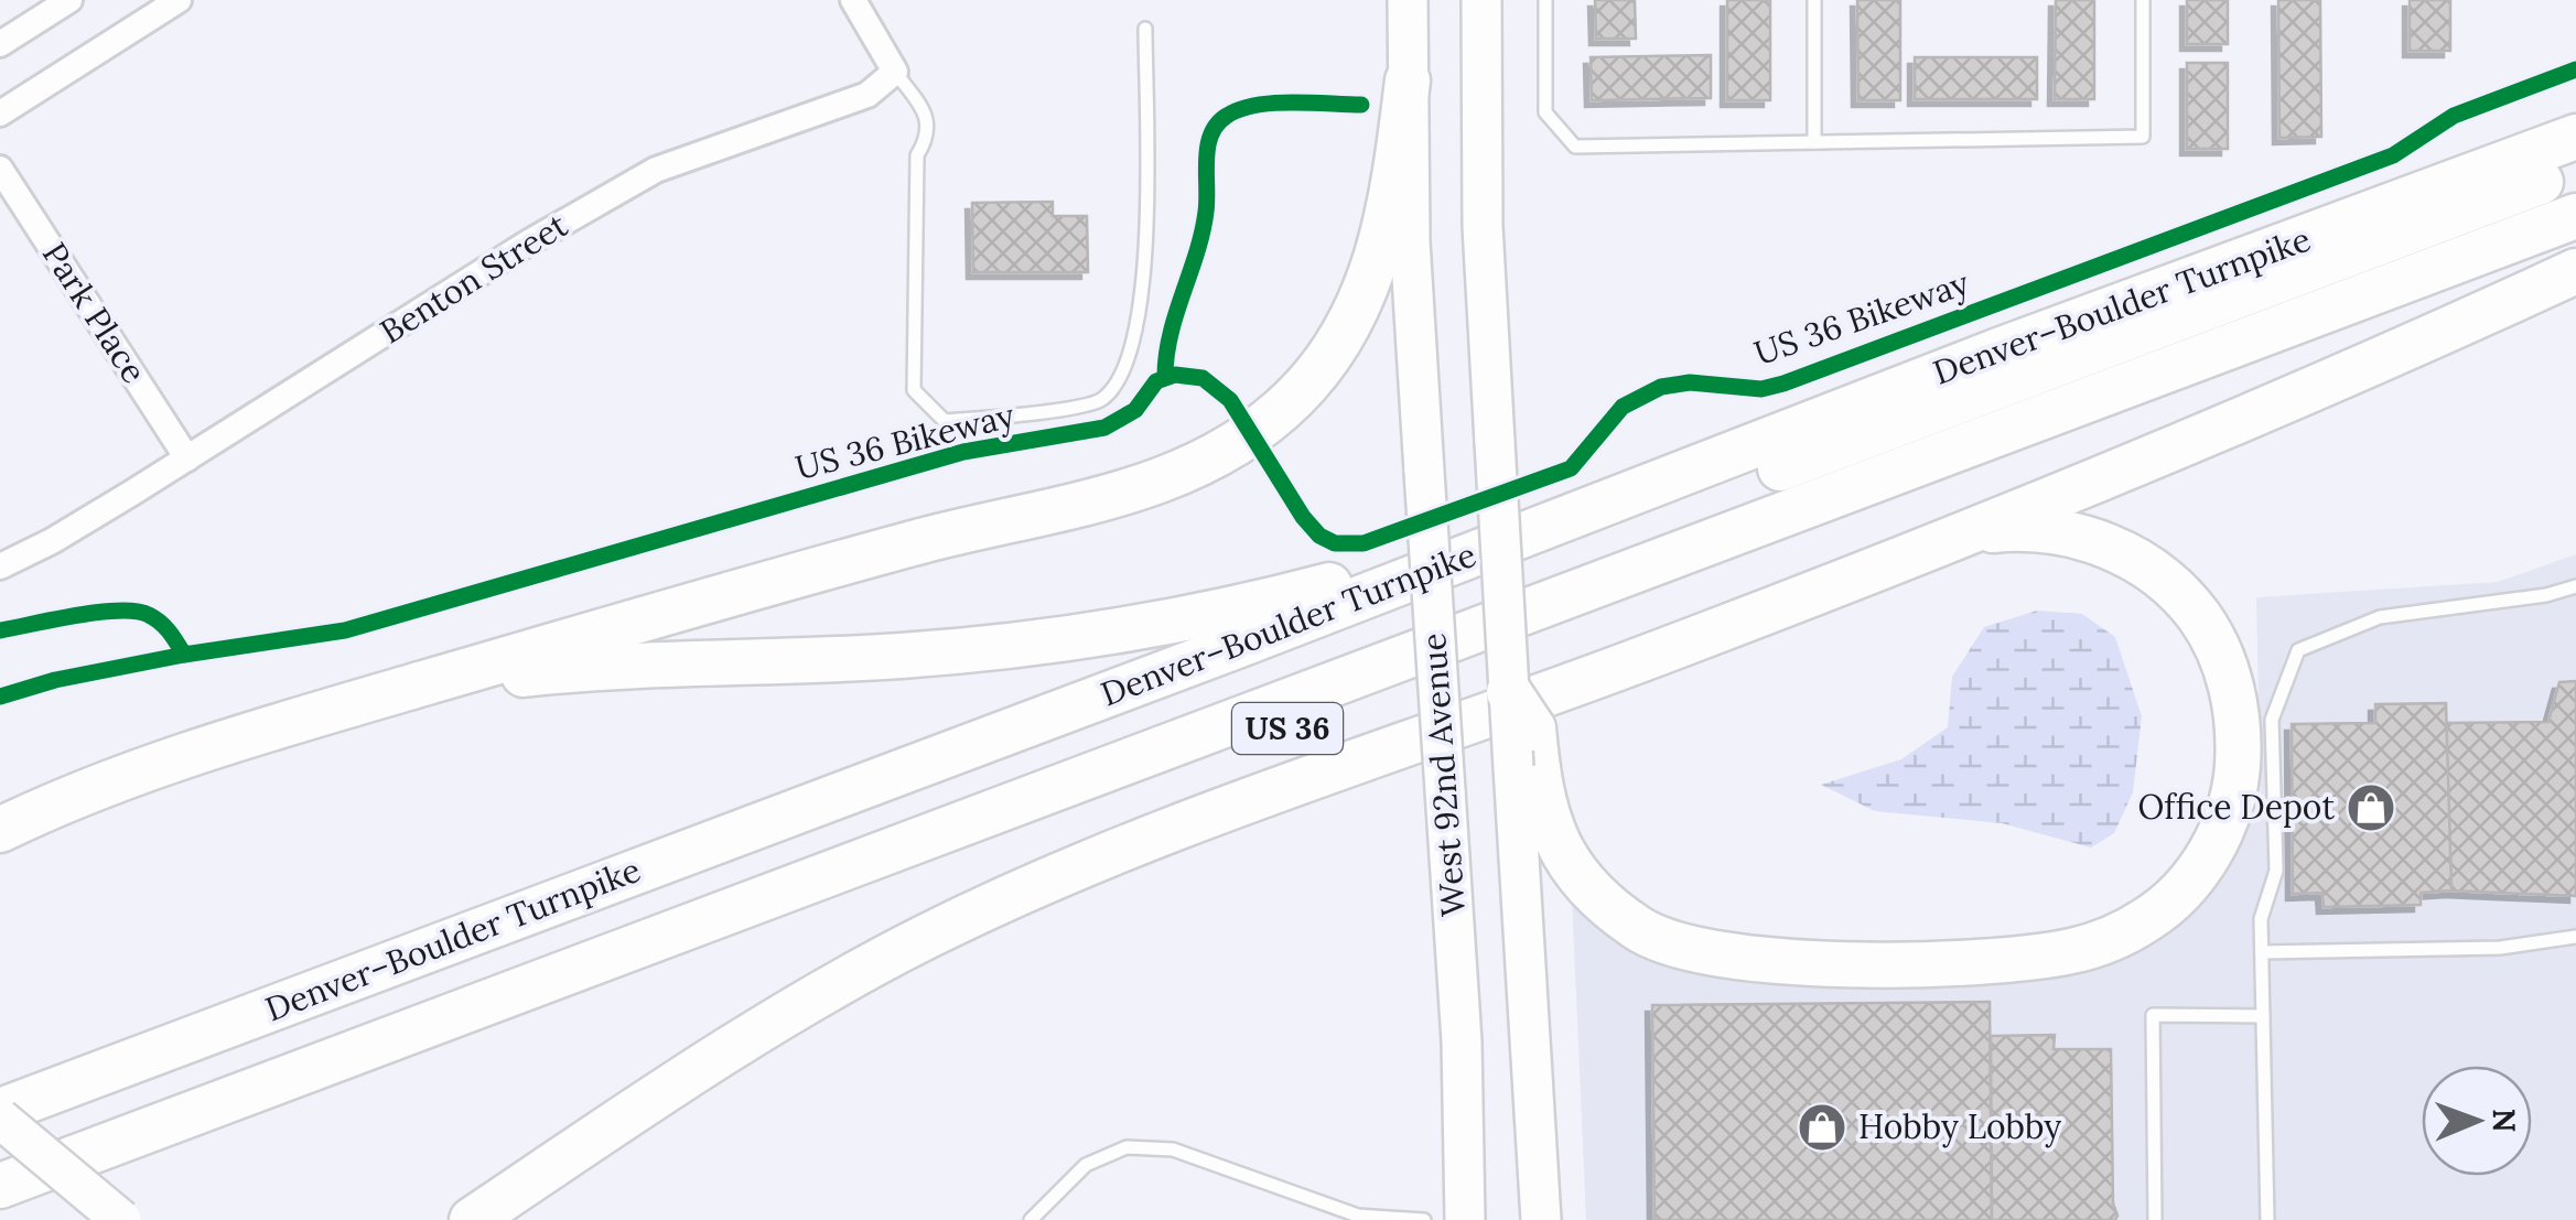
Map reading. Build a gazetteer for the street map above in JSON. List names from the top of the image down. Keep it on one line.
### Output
{"streets":{"highway":["Denver–Boulder Turnpike","US 36"],"main road":["West 92nd Avenue"],"street":["Benton Street","Park Place"],"cycle path":["US 36 Bikeway"]},"crossings":[["Benton Street","Park Place"]],"places":{"shop":["Office Depot","Hobby Lobby"]},"north":"right"}
